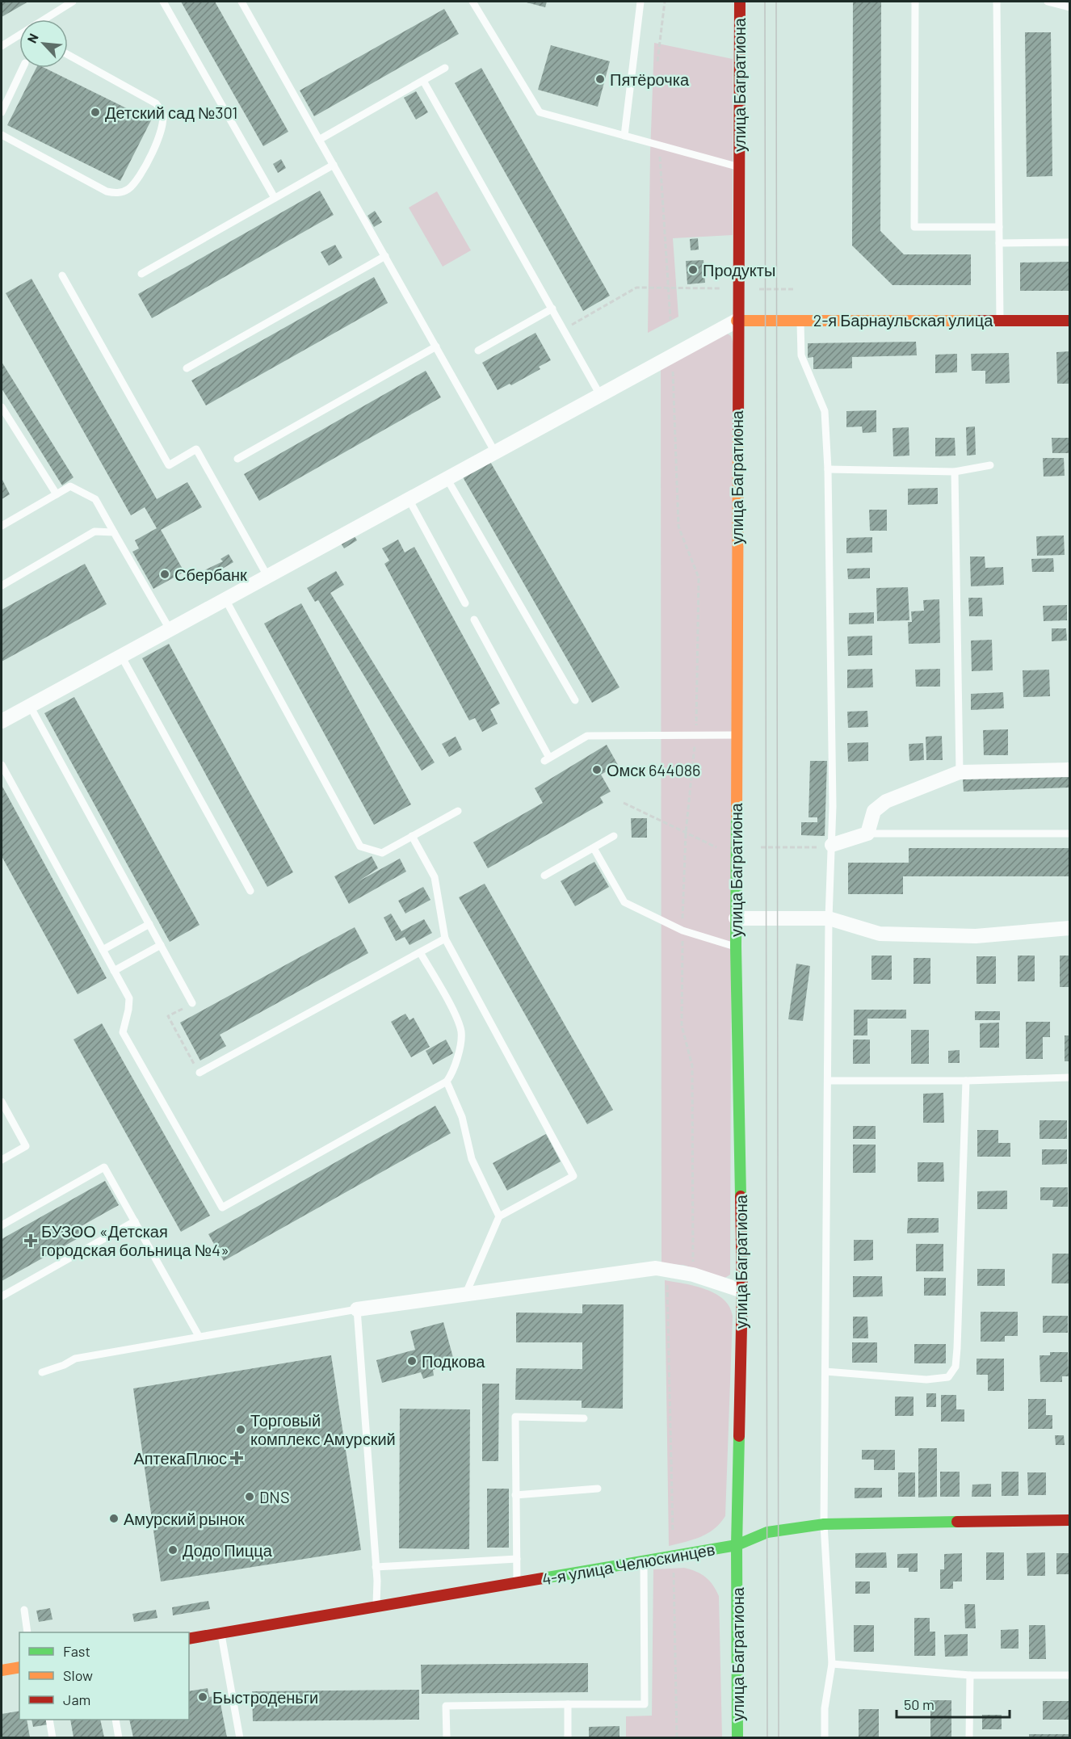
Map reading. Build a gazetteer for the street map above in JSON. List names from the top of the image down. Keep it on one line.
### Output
{"streets":{"street":["улица Багратиона","2-я Барнаульская улица","4-я улица Челюскинцев"]},"crossings":[["улица Багратиона","2-я Барнаульская улица"],["улица Багратиона","4-я улица Челюскинцев"]],"places":{"other":["Пятёрочка","Детский сад №301","Продукты","Сбербанк","Омск 644086","Подкова","Торговый комплекс Амурский","DNS","Амурский рынок","Додо Пицца","Быстроденьги"],"health":["БУЗОО «Детская городская больница №4»","АптекаПлюс"]},"legend":["Fast","Slow","Jam"],"scale_bar":"50 m","north":"top left"}
